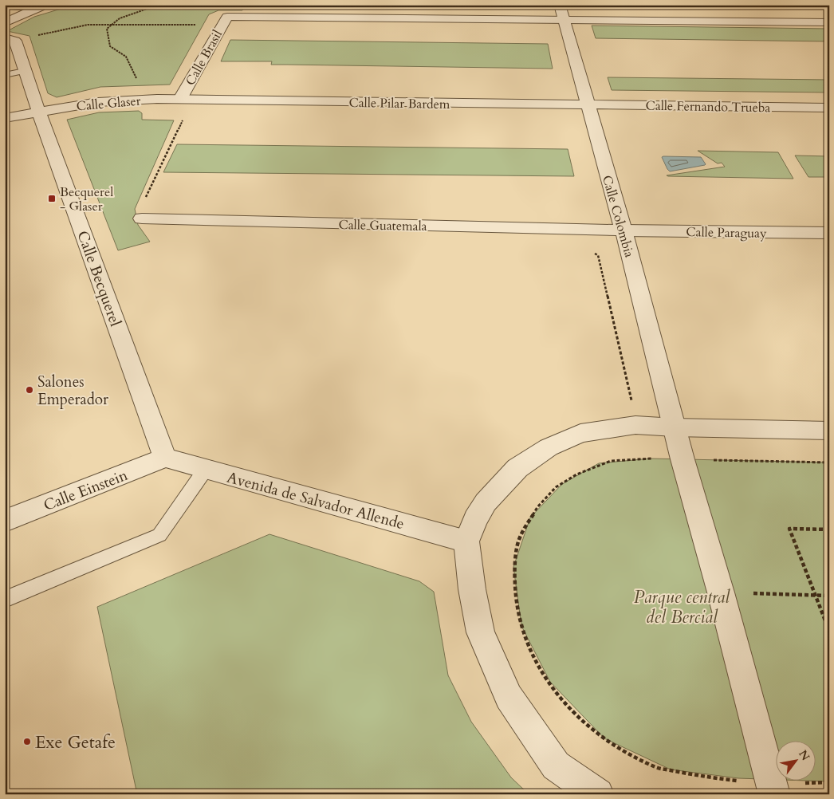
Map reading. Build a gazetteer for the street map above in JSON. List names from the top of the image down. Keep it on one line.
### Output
{"streets":{"street":["Calle Brasil","Calle Glaser","Calle Pilar Bardem","Calle Fernando Trueba","Calle Colombia","Calle Guatemala","Calle Paraguay","Calle Becquerel","Calle Einstein","Avenida de Salvador Allende"]},"crossings":[["Calle Brasil","Calle Glaser"],["Calle Glaser","Calle Pilar Bardem"],["Calle Glaser","Calle Becquerel"],["Calle Pilar Bardem","Calle Fernando Trueba"],["Calle Pilar Bardem","Calle Colombia"],["Calle Fernando Trueba","Calle Colombia"],["Calle Colombia","Calle Guatemala"],["Calle Colombia","Calle Paraguay"],["Calle Guatemala","Calle Paraguay"],["Calle Becquerel","Calle Einstein"],["Calle Becquerel","Avenida de Salvador Allende"],["Calle Einstein","Avenida de Salvador Allende"]],"parks":["Parque central del Bercial"],"places":{"transit":["Becquerel - Glaser"],"other":["Salones Emperador","Exe Getafe"]},"north":"top right"}
